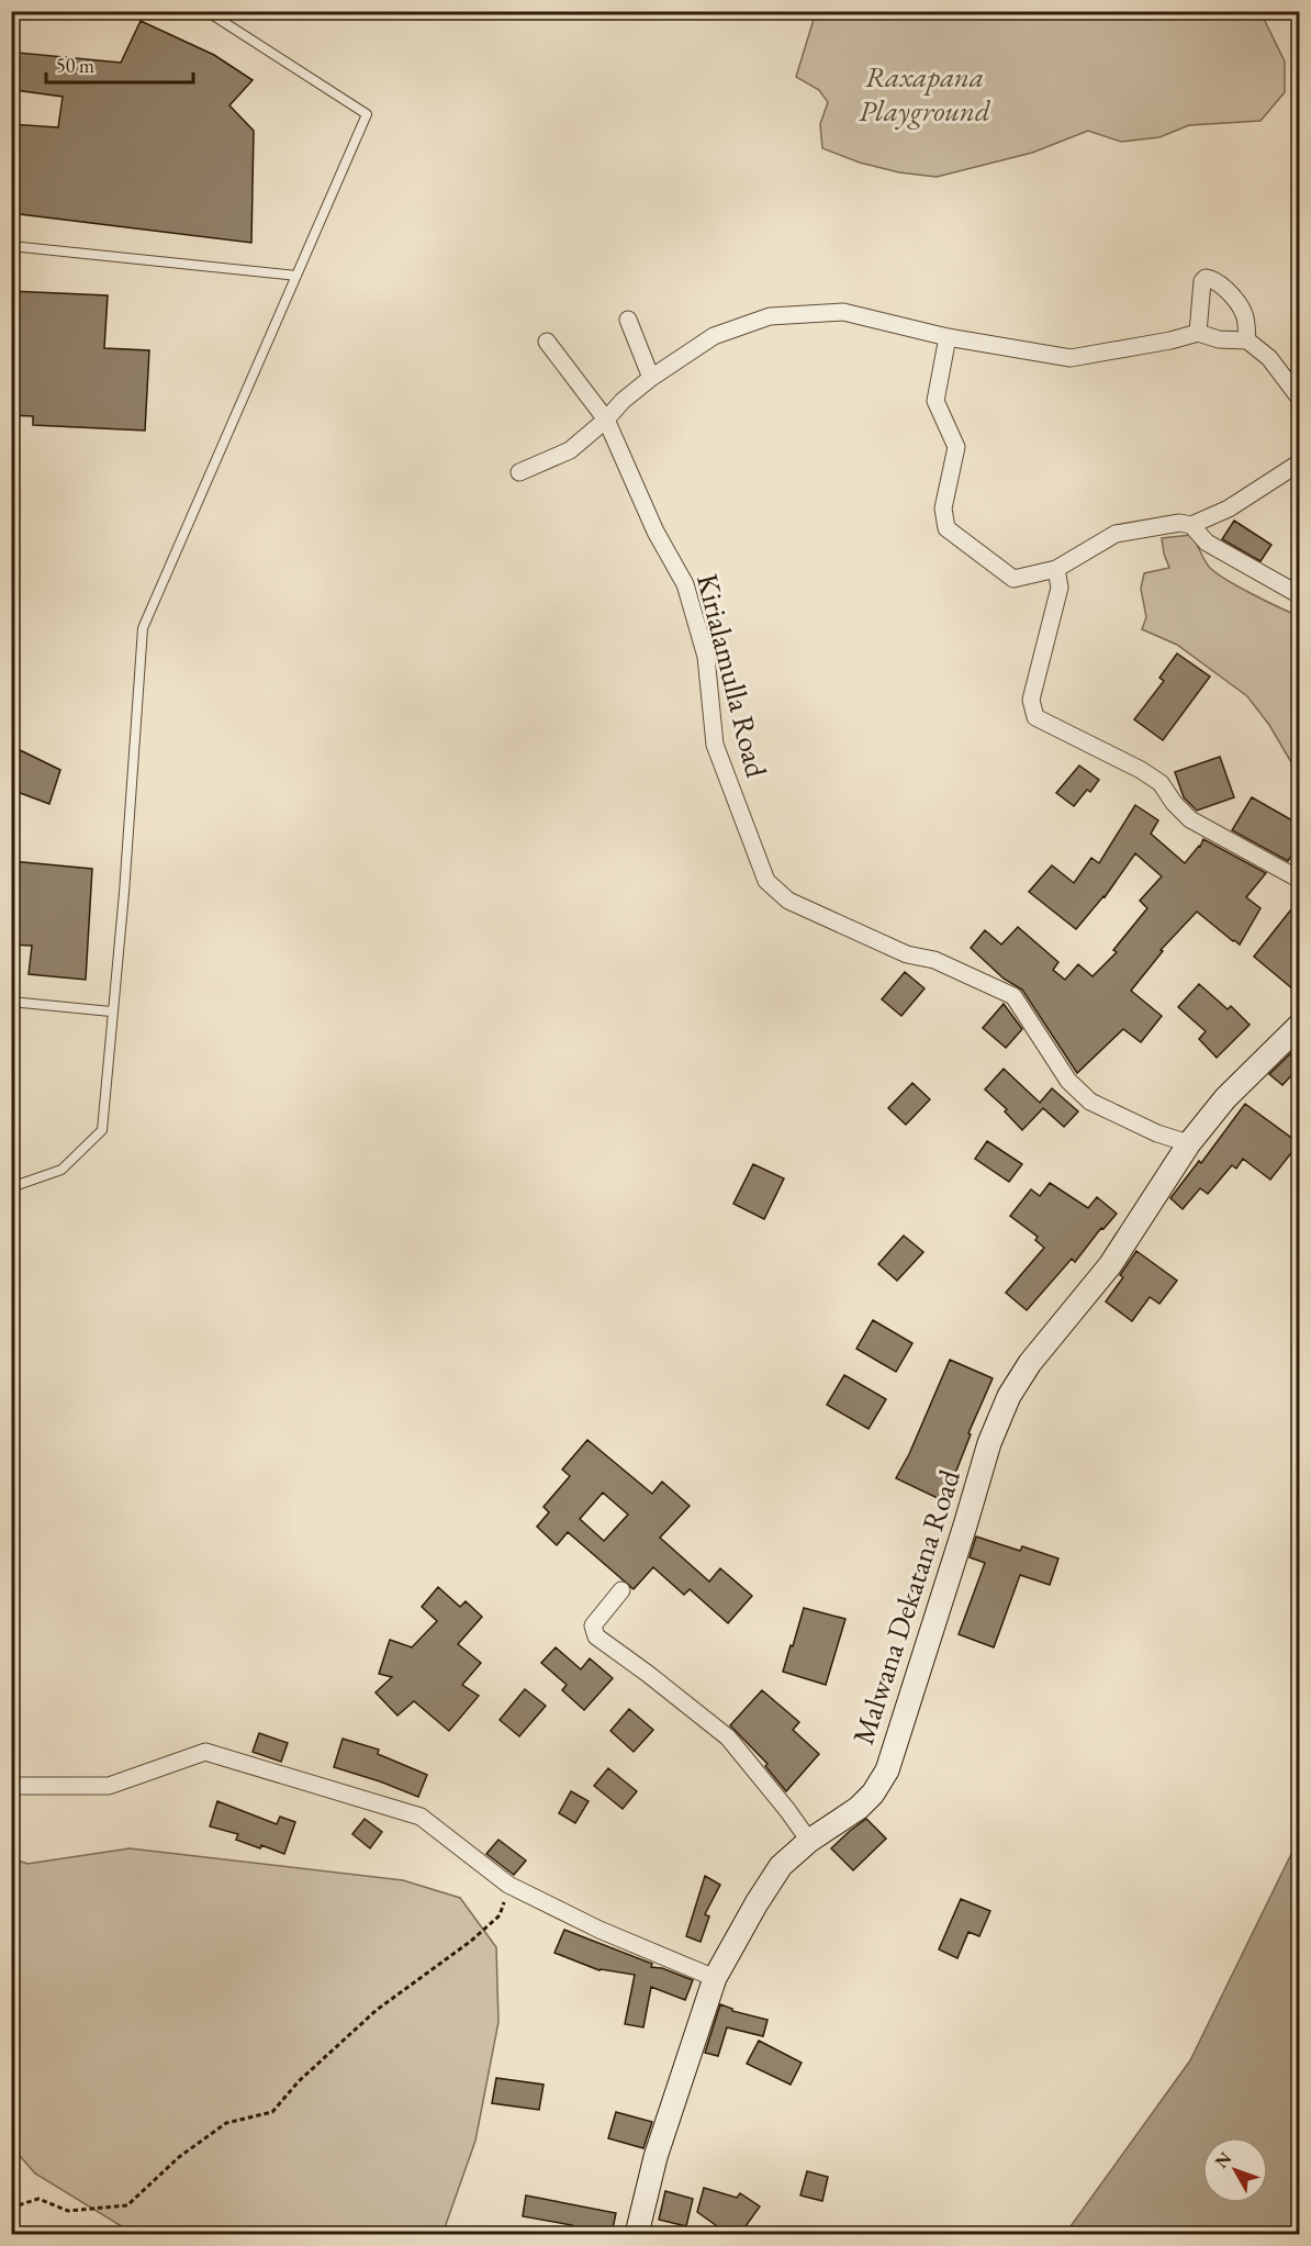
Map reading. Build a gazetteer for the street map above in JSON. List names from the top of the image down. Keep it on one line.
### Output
{"streets":{"main road":["Malwana Dekatana Road"],"street":["Kirialamulla Road"]},"crossings":[["Kirialamulla Road","Malwana Dekatana Road"]],"parks":["Raxapana Playground"],"scale_bar":"50 m","north":"top left"}
